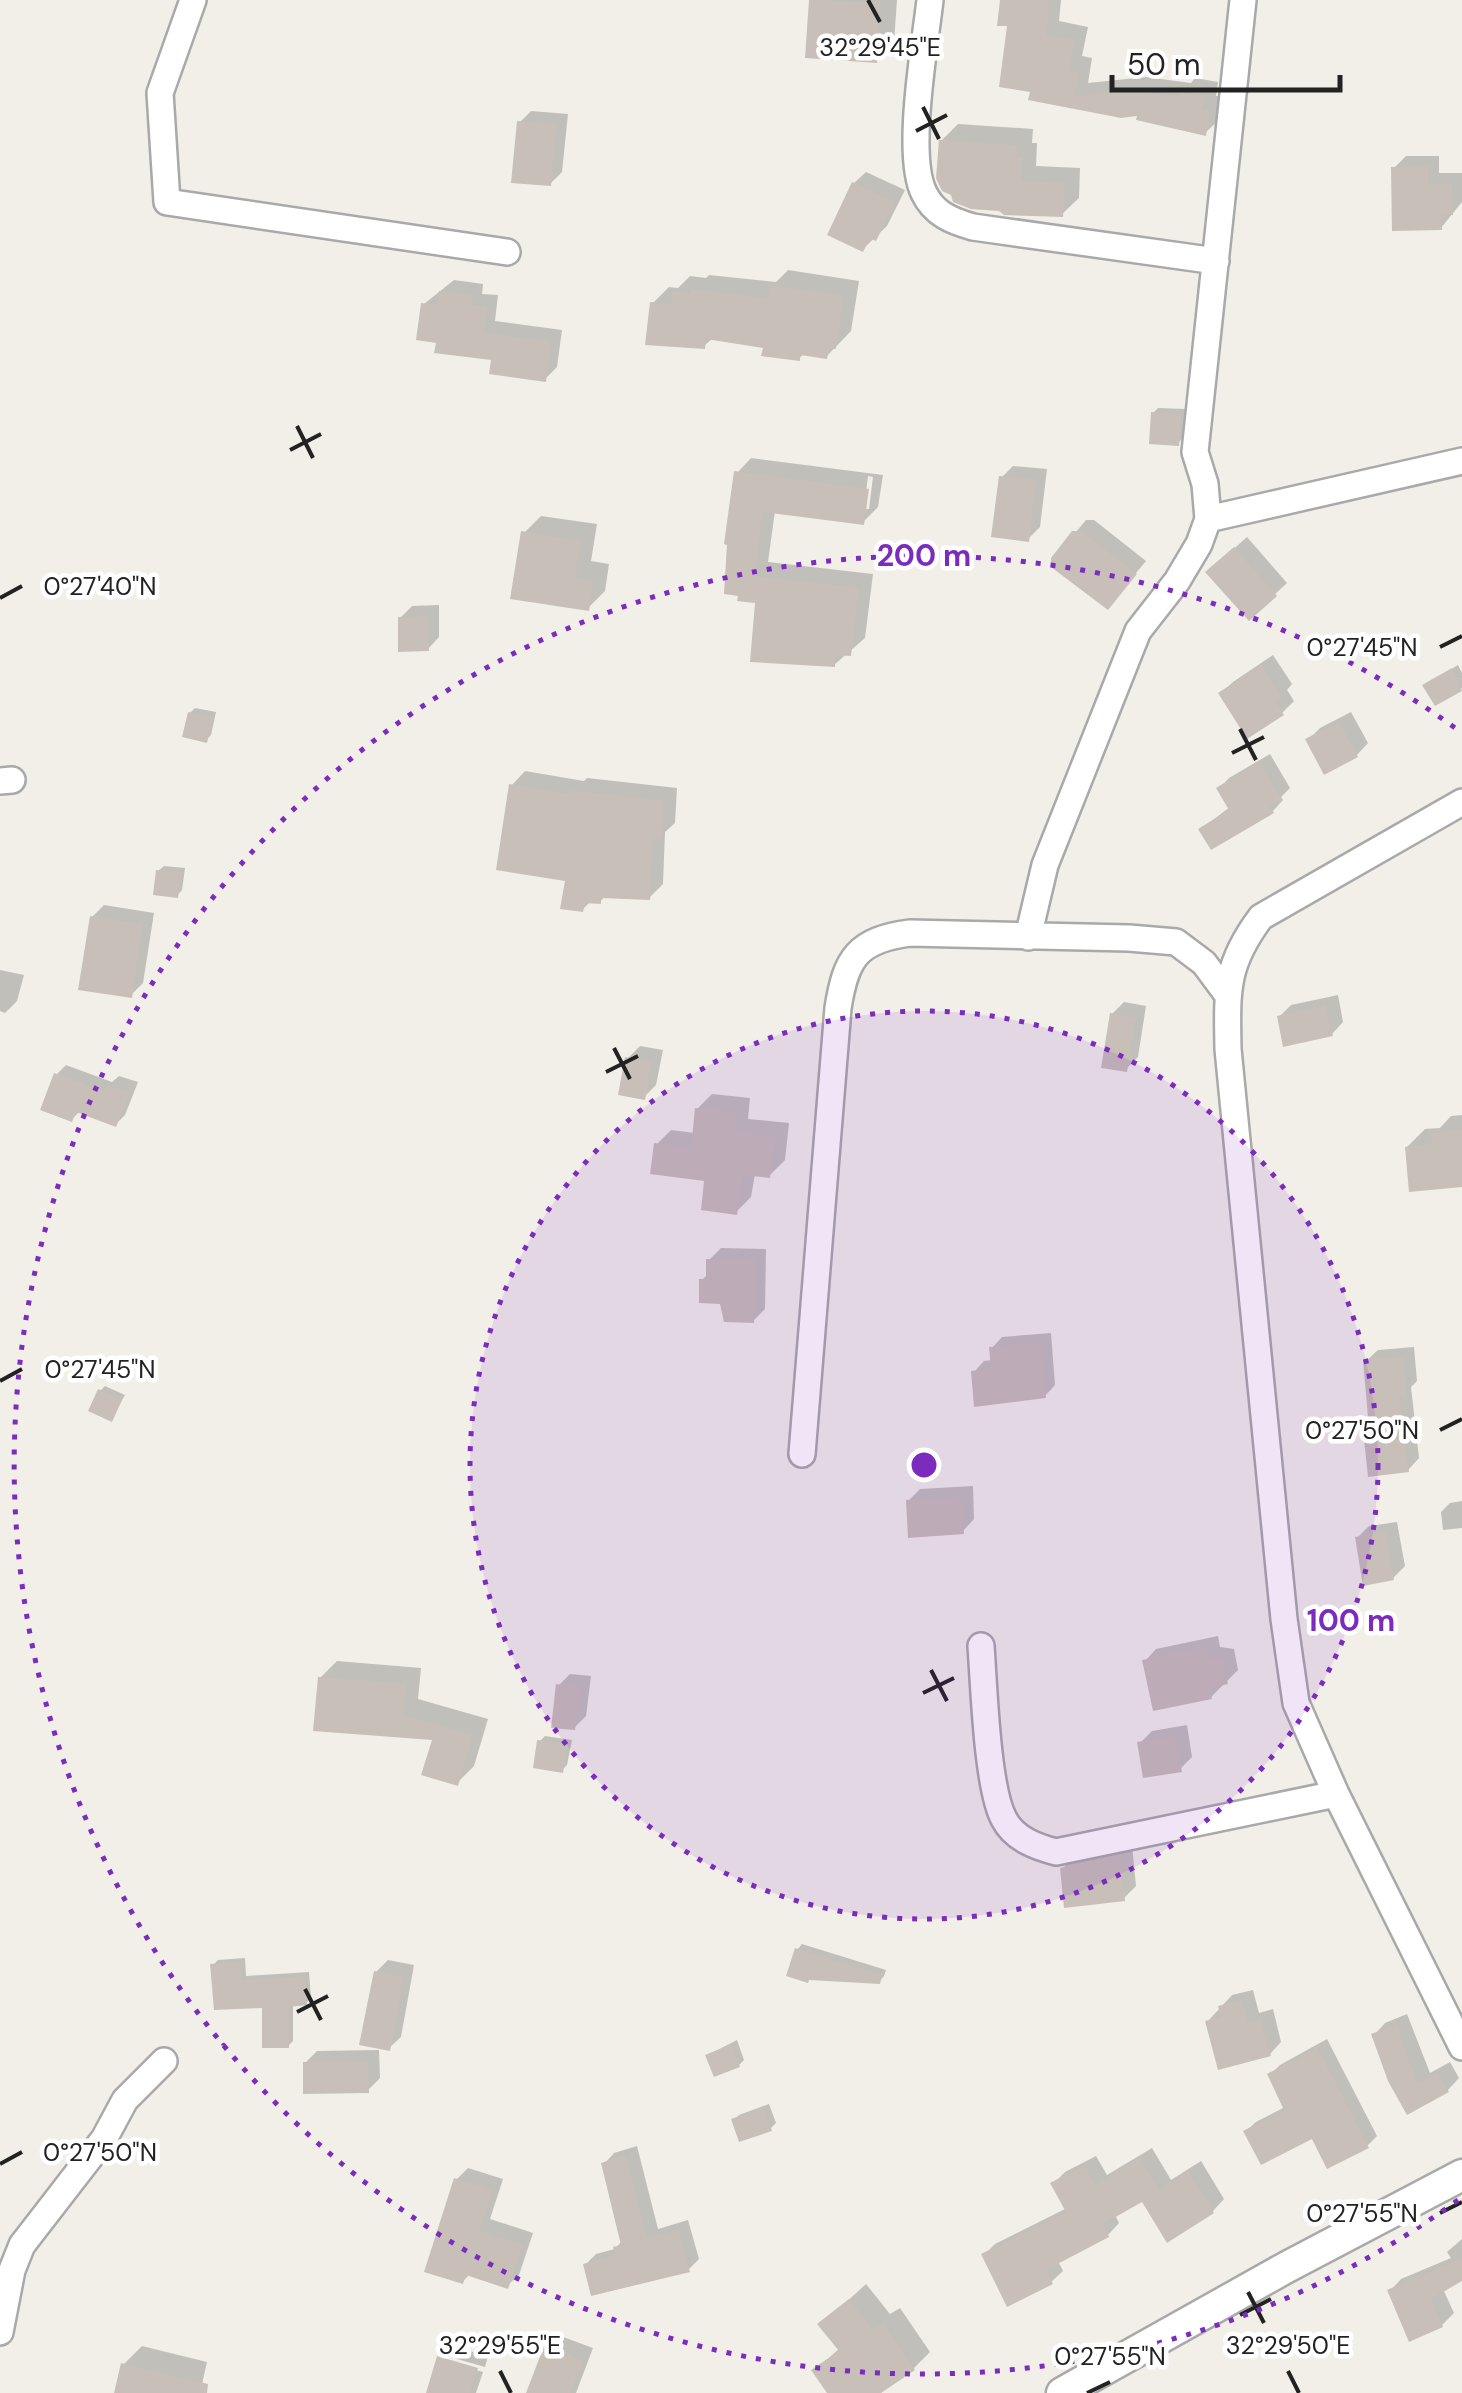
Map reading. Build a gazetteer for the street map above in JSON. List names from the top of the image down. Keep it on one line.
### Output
{"scale_bar":"50 m","coordinates":["32°29'45\"E","0°27'40\"N","0°27'45\"N","0°27'50\"N","0°27'55\"N","32°29'55\"E","32°29'50\"E"],"rings":["200 m","100 m"]}
